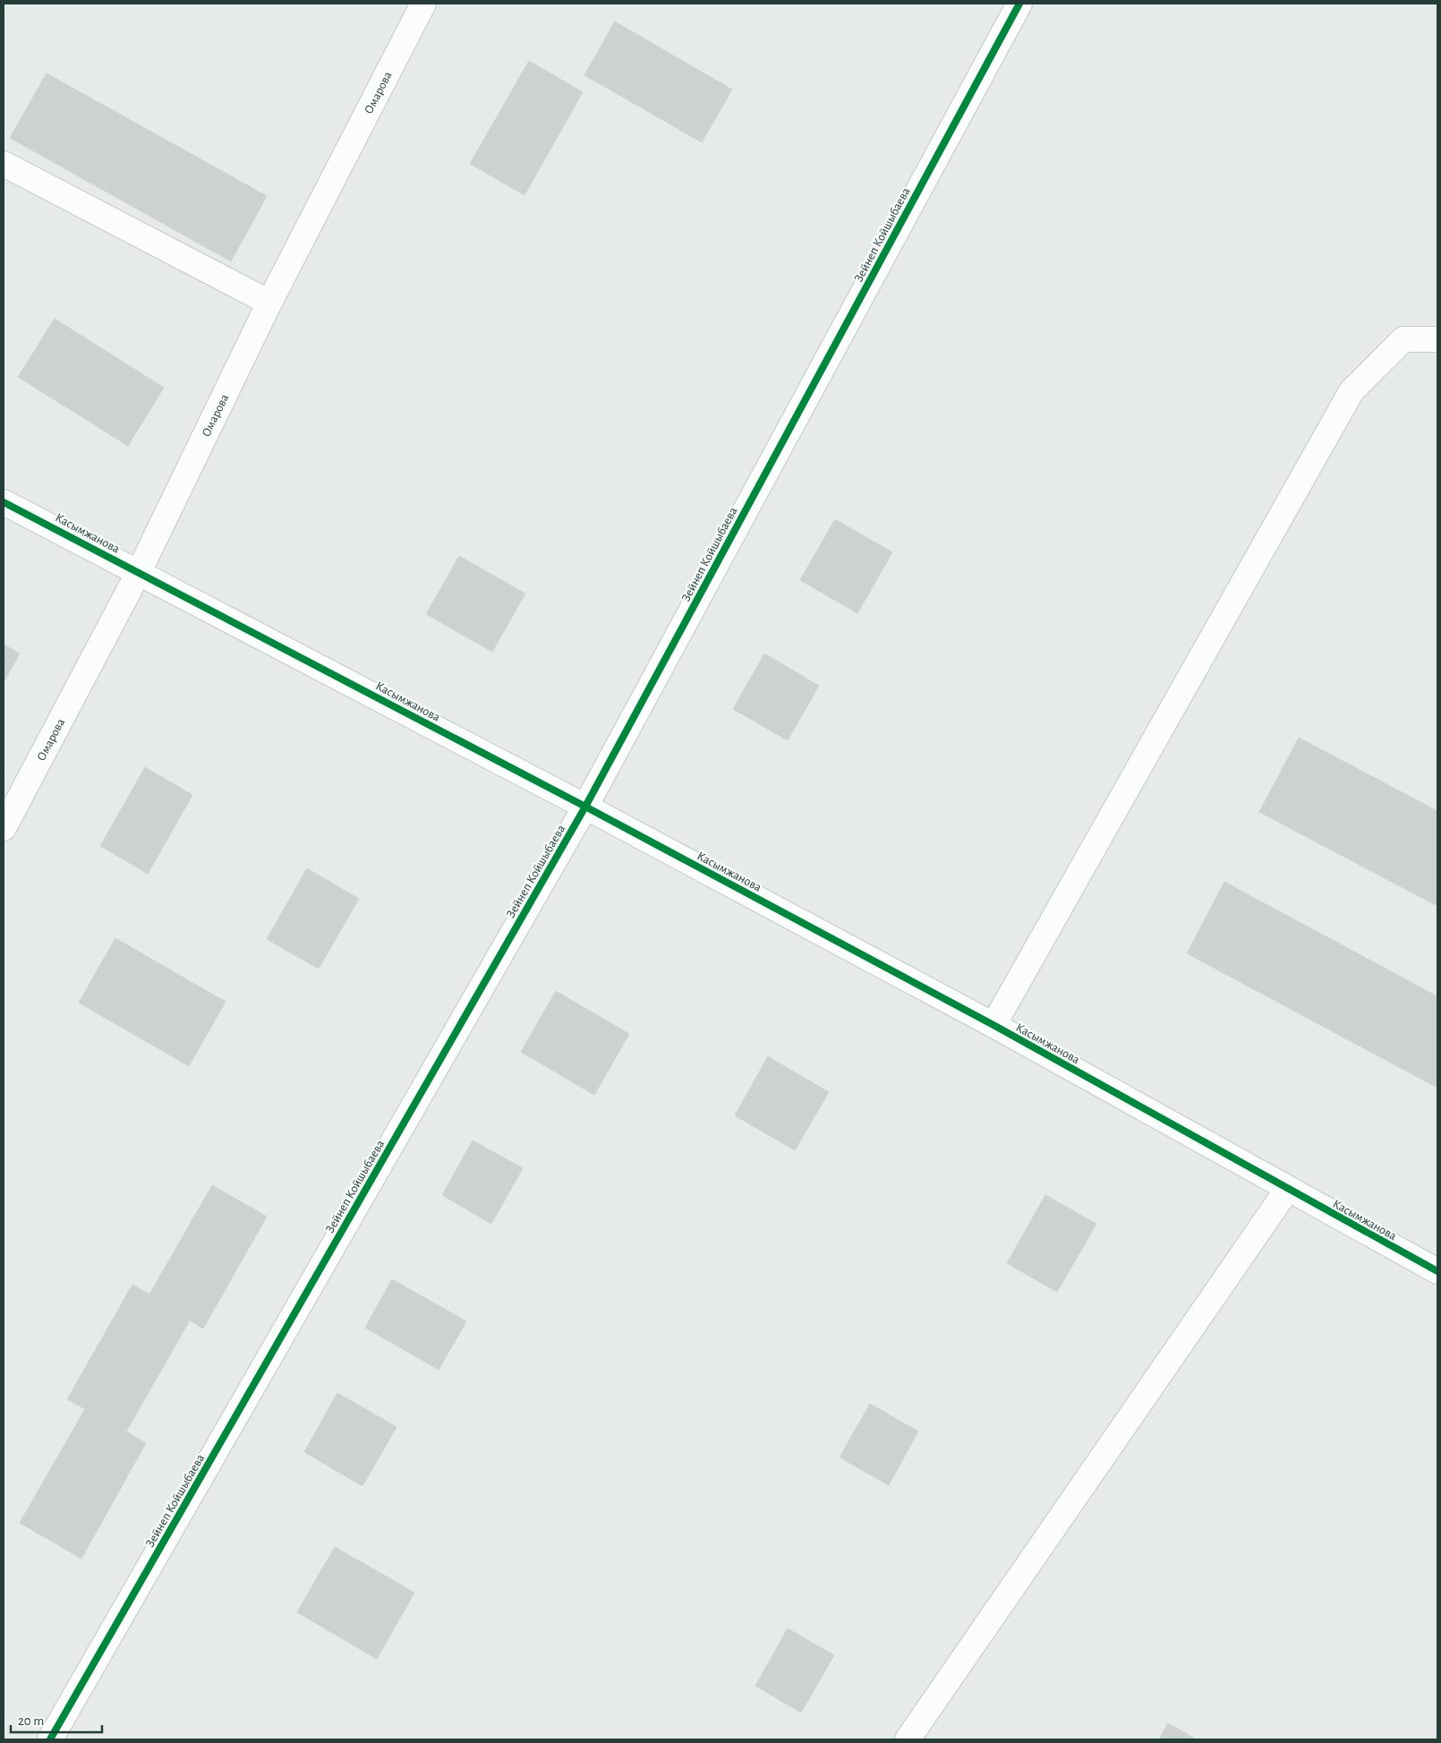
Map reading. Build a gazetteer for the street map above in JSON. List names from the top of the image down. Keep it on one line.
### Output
{"streets":{"street":["Омарова","Зейнеп Койшыбаева","Касымжанова"]},"crossings":[["Омарова","Касымжанова"],["Зейнеп Койшыбаева","Касымжанова"]],"scale_bar":"20 m"}
